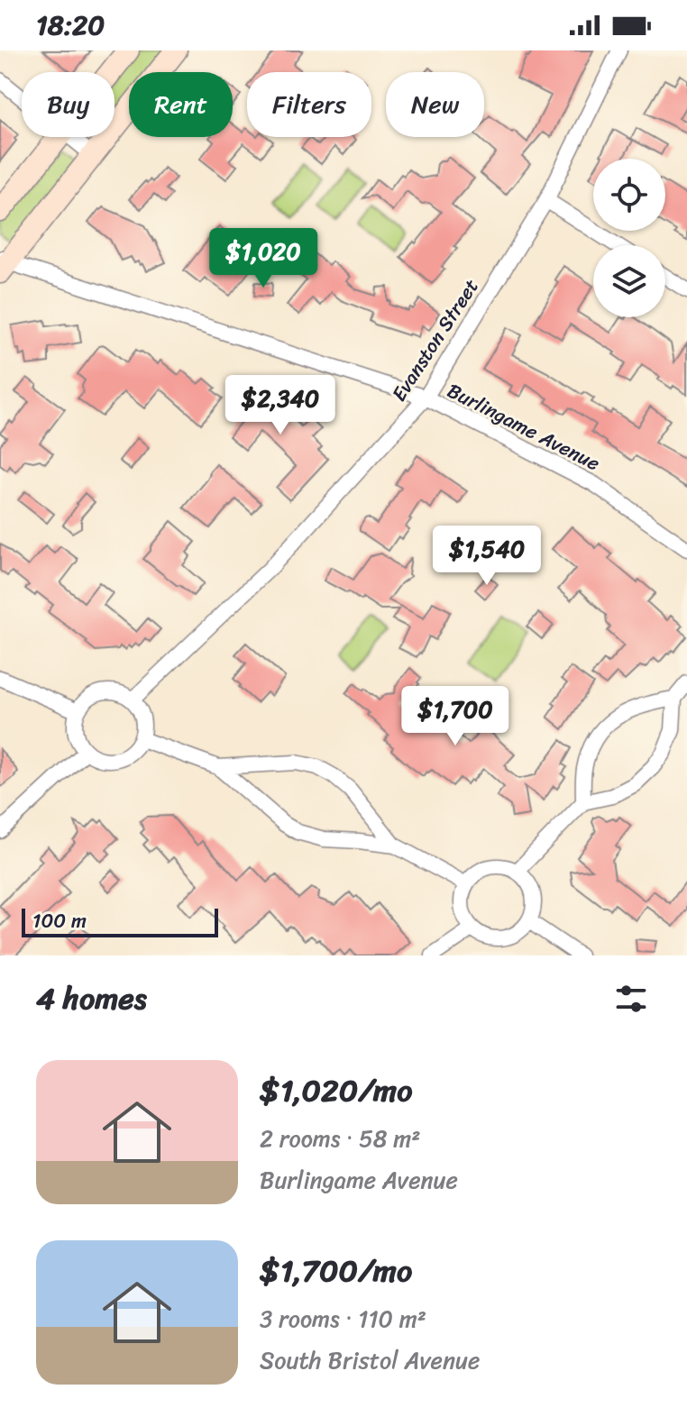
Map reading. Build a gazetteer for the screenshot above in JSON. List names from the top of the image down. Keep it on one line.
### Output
{"streets":{"street":["Evanston Street","Burlingame Avenue"]},"crossings":[["Evanston Street","Burlingame Avenue"]],"scale_bar":"100 m","page":{"status":"18:20","chip":["Buy","Rent","Filters","New"],"price":["$1,020","$2,340","$1,540","$1,700"],"scale":"100 m","heading":"4 homes","list":[{"name":"$1,020/mo","note":"2 rooms · 58 m² · Burlingame Avenue"},{"name":"$1,700/mo","note":"3 rooms · 110 m² · South Bristol Avenue"}]}}
